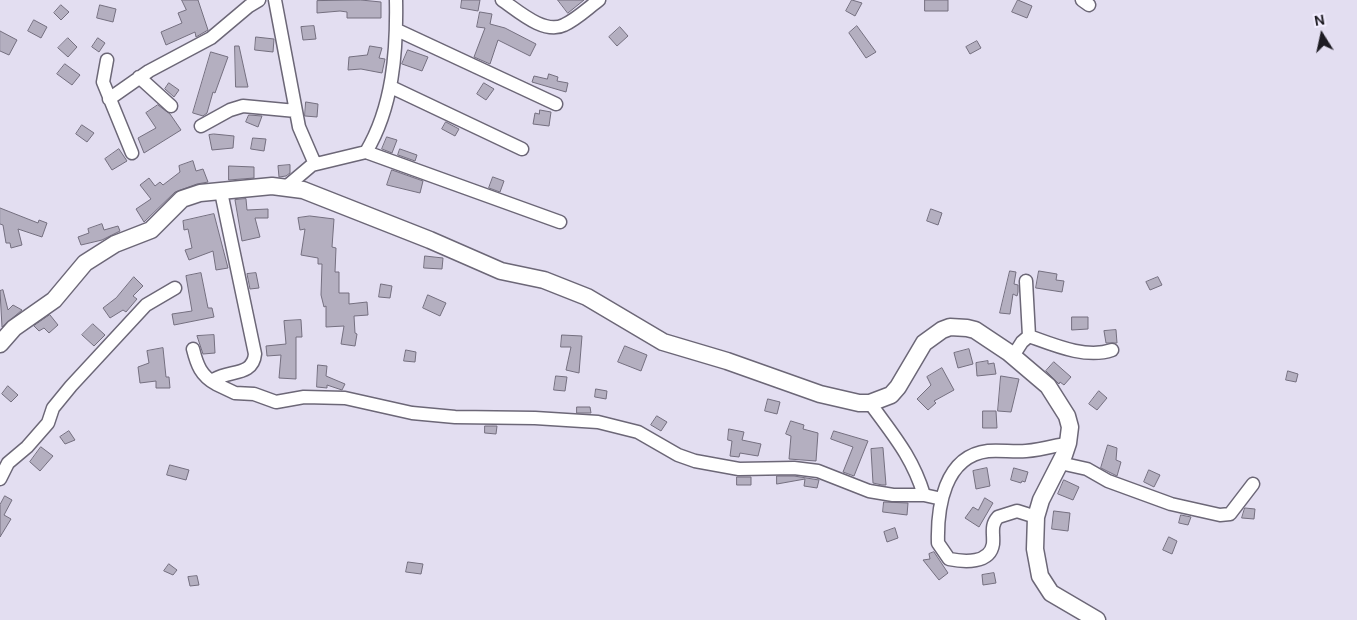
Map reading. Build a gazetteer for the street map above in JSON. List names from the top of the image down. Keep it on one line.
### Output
{"north":"top"}
